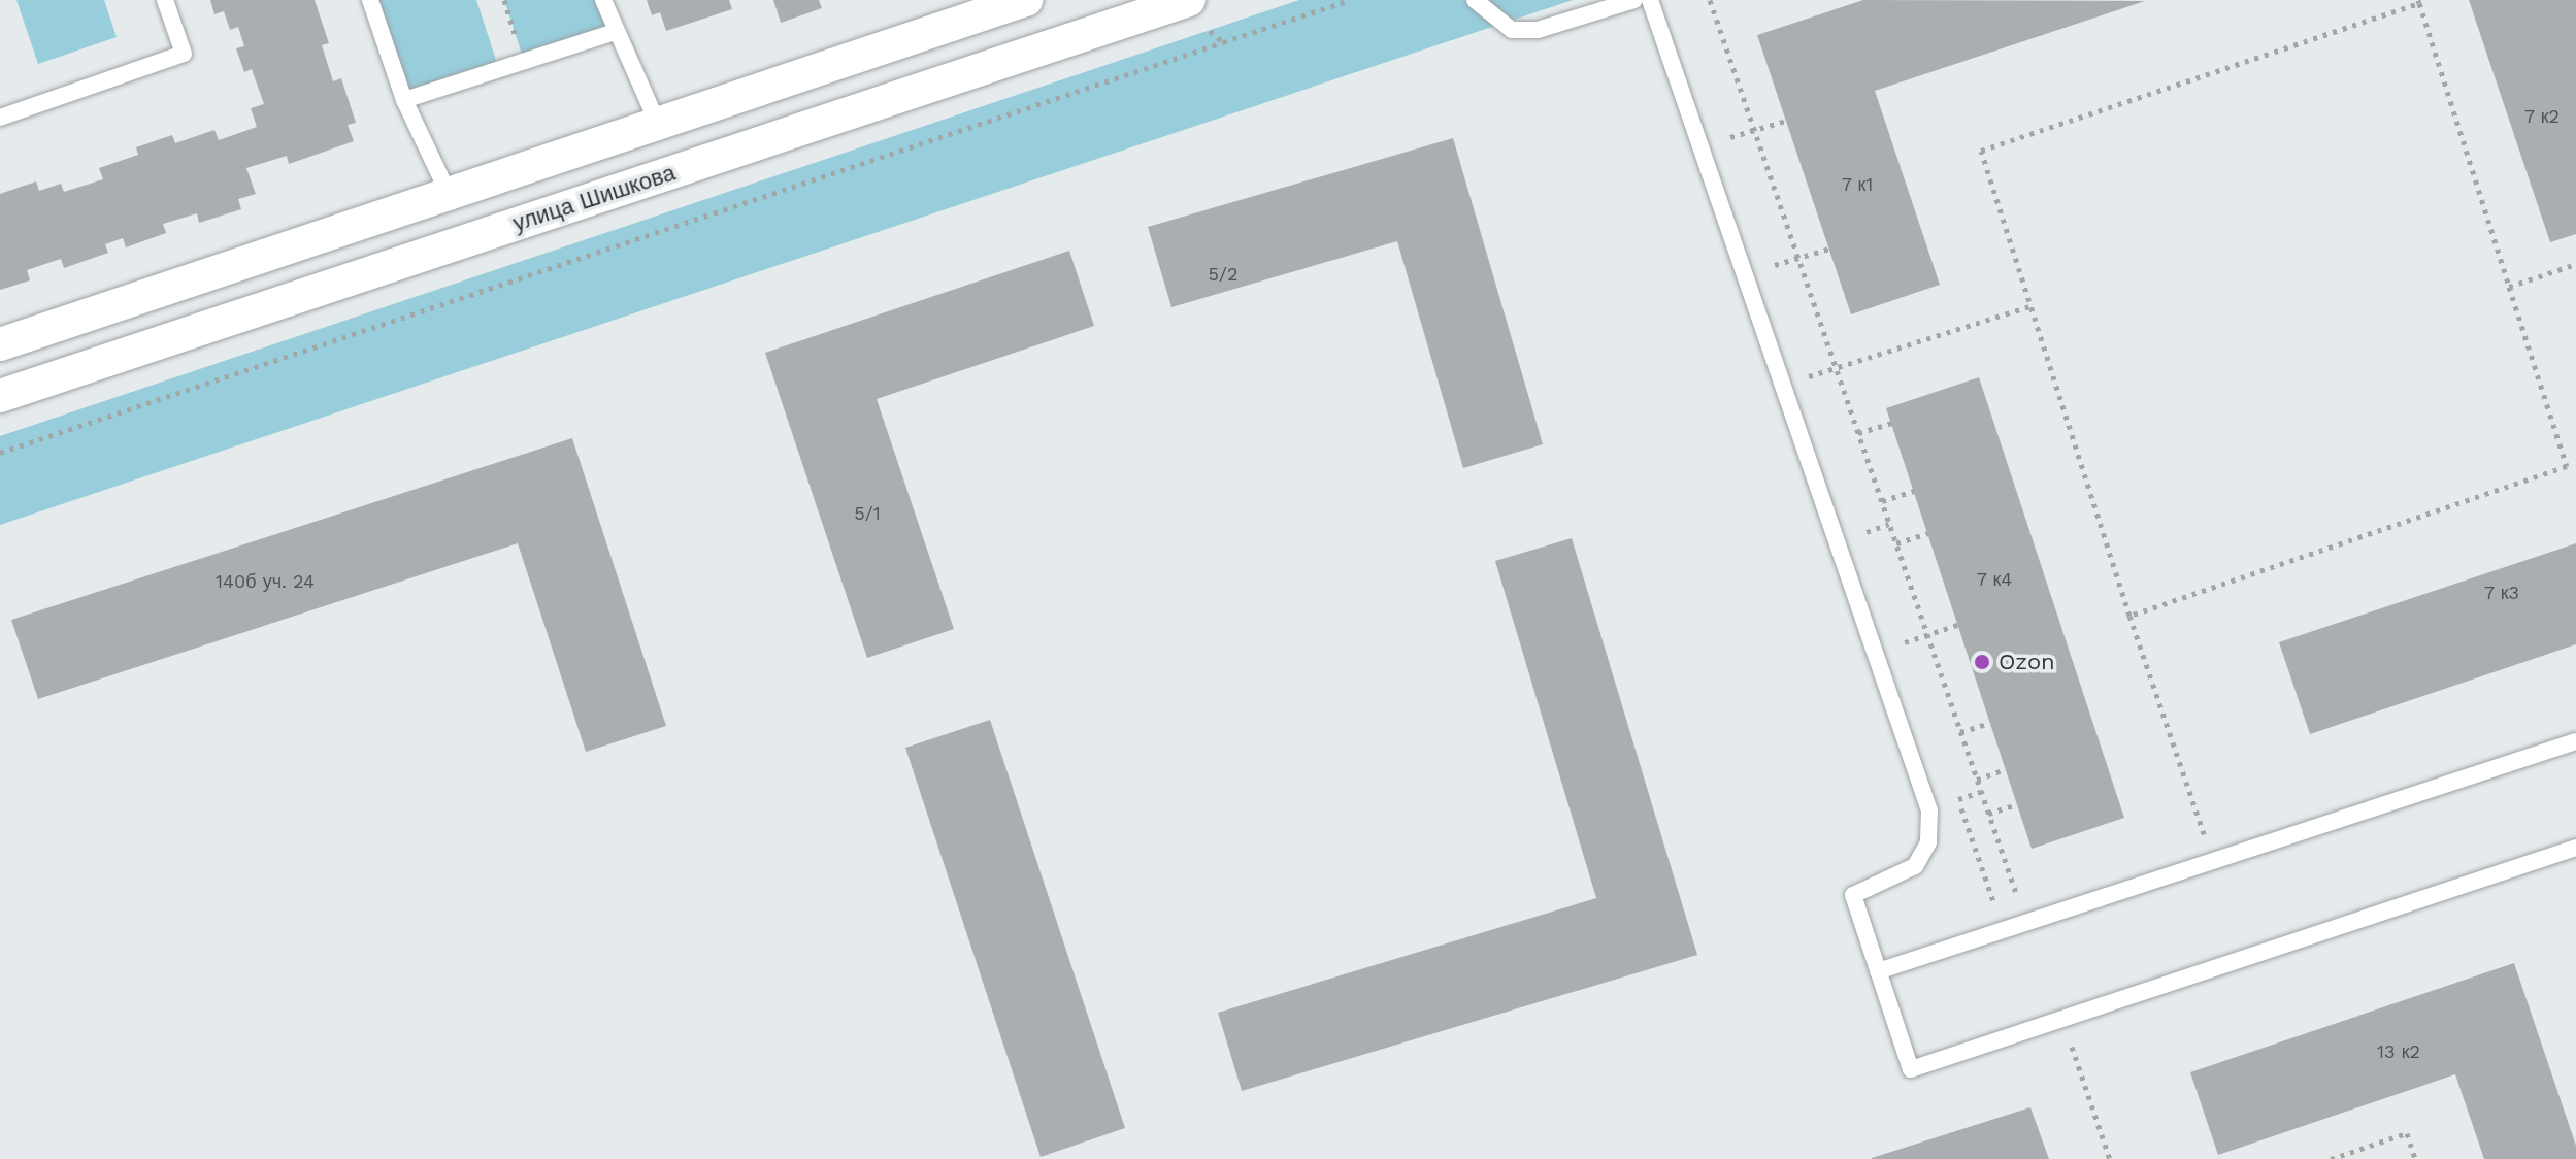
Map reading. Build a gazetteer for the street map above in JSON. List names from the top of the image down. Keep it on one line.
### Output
{"streets":{"street":["улица Шишкова"]},"places":["Ozon"],"house_numbers":["7 к2","7 к1","5/2","5/1","7 к4","140б уч. 24","7 к3","13 к2"]}
